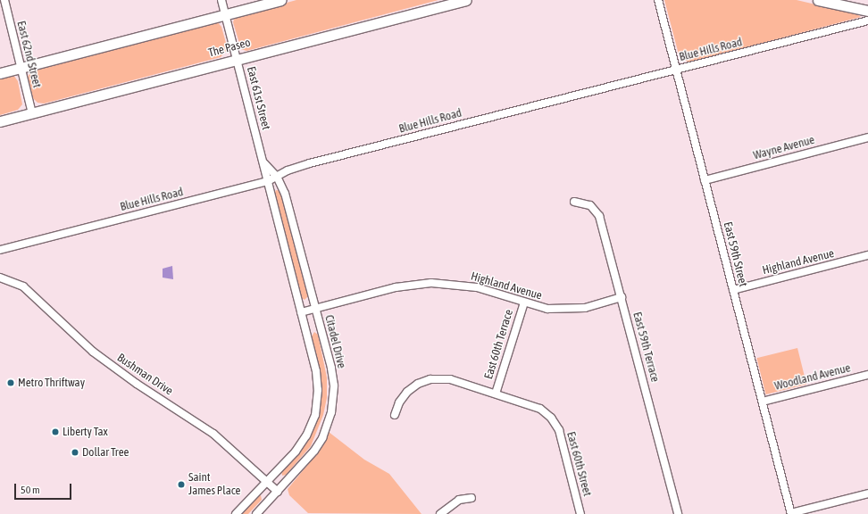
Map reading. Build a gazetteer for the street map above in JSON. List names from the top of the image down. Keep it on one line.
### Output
{"streets":{"main road":["The Paseo"],"street":["Blue Hills Road","East 62nd Street","East 61st Street","Wayne Avenue","East 59th Street","Highland Avenue","Citadel Drive","East 60th Terrace","East 59th Terrace","Bushman Drive","Woodland Avenue","East 60th Street"]},"crossings":[["The Paseo","East 62nd Street"],["The Paseo","East 61st Street"],["Blue Hills Road","East 61st Street"],["Blue Hills Road","East 59th Street"],["Blue Hills Road","Citadel Drive"],["East 61st Street","Citadel Drive"],["Wayne Avenue","East 59th Street"],["East 59th Street","Highland Avenue"],["East 59th Street","Woodland Avenue"],["Highland Avenue","Citadel Drive"],["Highland Avenue","East 60th Terrace"],["Highland Avenue","East 59th Terrace"],["Citadel Drive","Bushman Drive"],["East 60th Terrace","East 60th Street"]],"places":["Metro Thriftway","Liberty Tax","Dollar Tree","Saint James Place"],"scale_bar":"50 m"}
